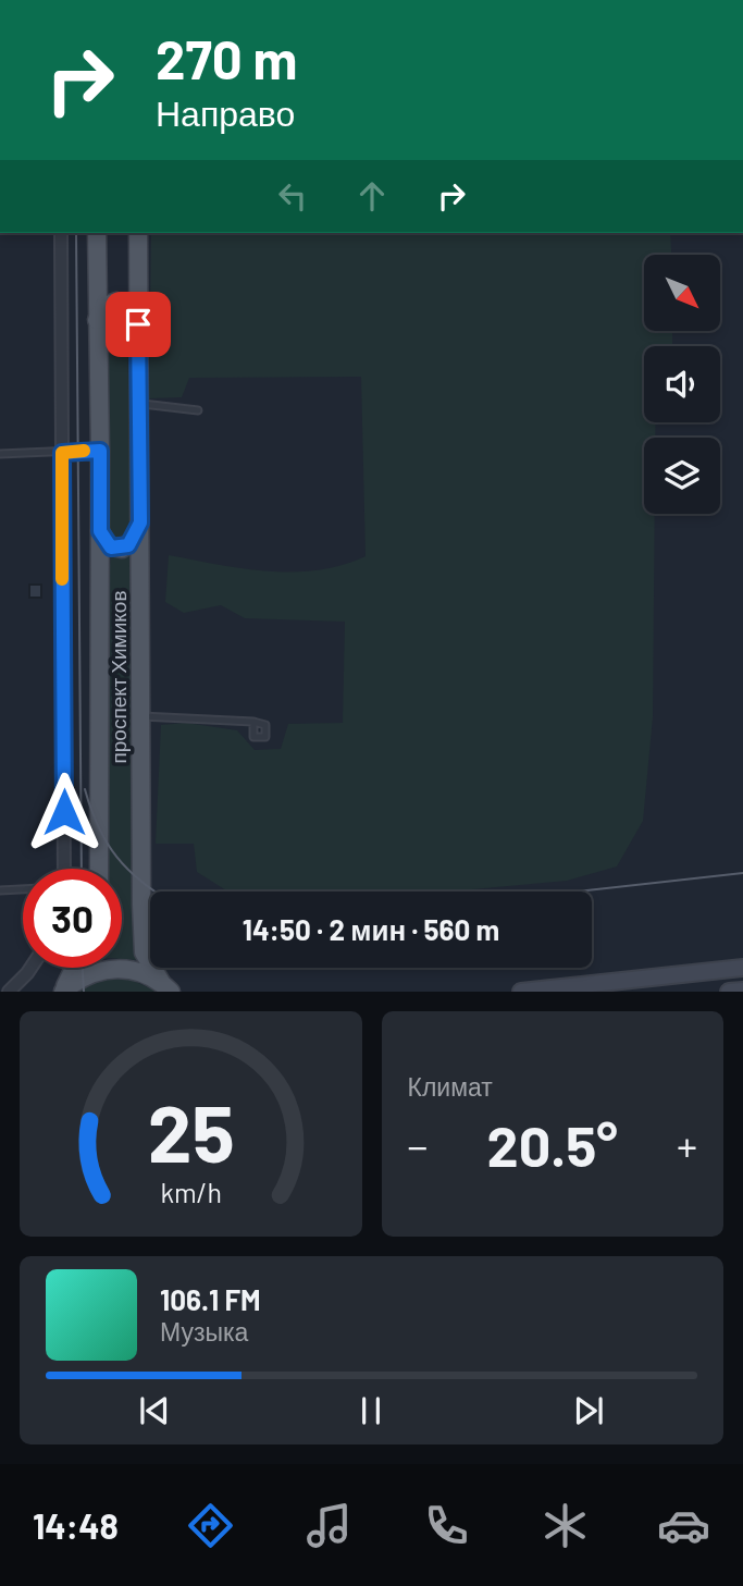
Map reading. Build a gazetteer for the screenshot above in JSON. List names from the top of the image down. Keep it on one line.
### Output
{"streets":{"main road":["проспект Химиков"]},"north":"bottom right","page":{"turn":["270 m","Направо"],"limit":"30","trip":"14:50 · 2 мин · 560 m","tile":"Климат","heat":["−","20.5°","+"],"song":["106.1 FM","Музыка"],"tabs":"14:48","gauge":["25","km/h"]}}
